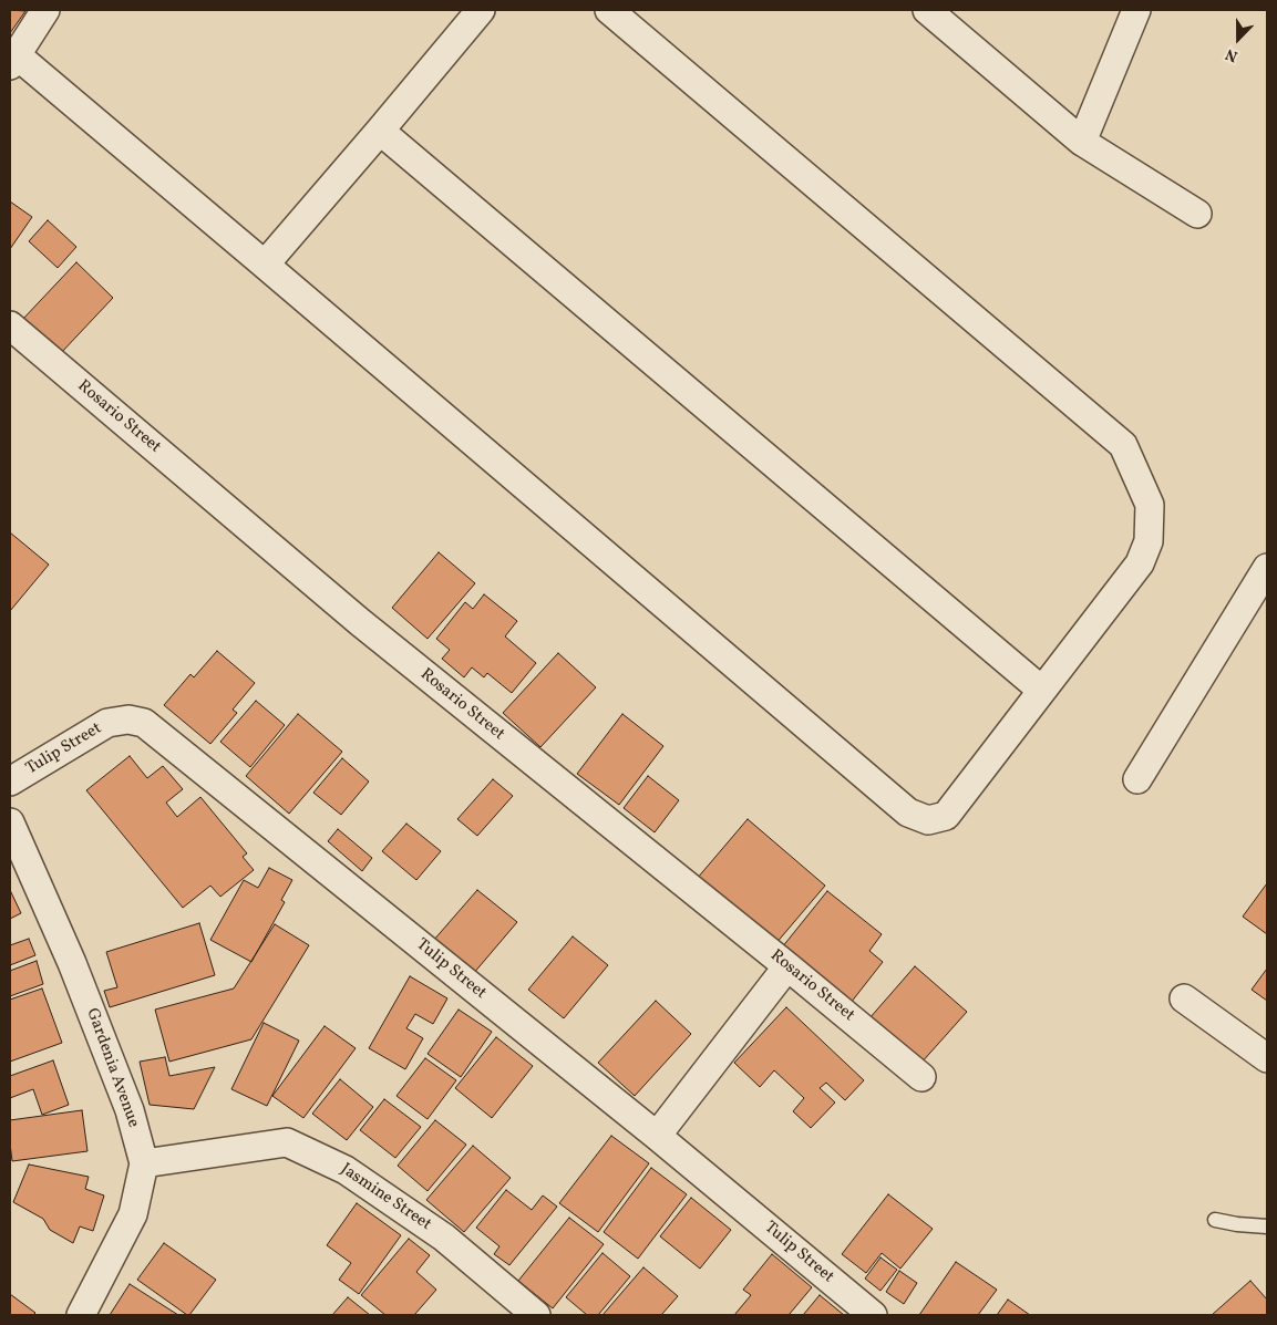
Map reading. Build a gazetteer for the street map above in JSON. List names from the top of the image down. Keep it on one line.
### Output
{"streets":{"street":["Rosario Street","Tulip Street","Gardenia Avenue","Jasmine Street"]},"crossings":[["Gardenia Avenue","Jasmine Street"]],"north":"bottom"}
